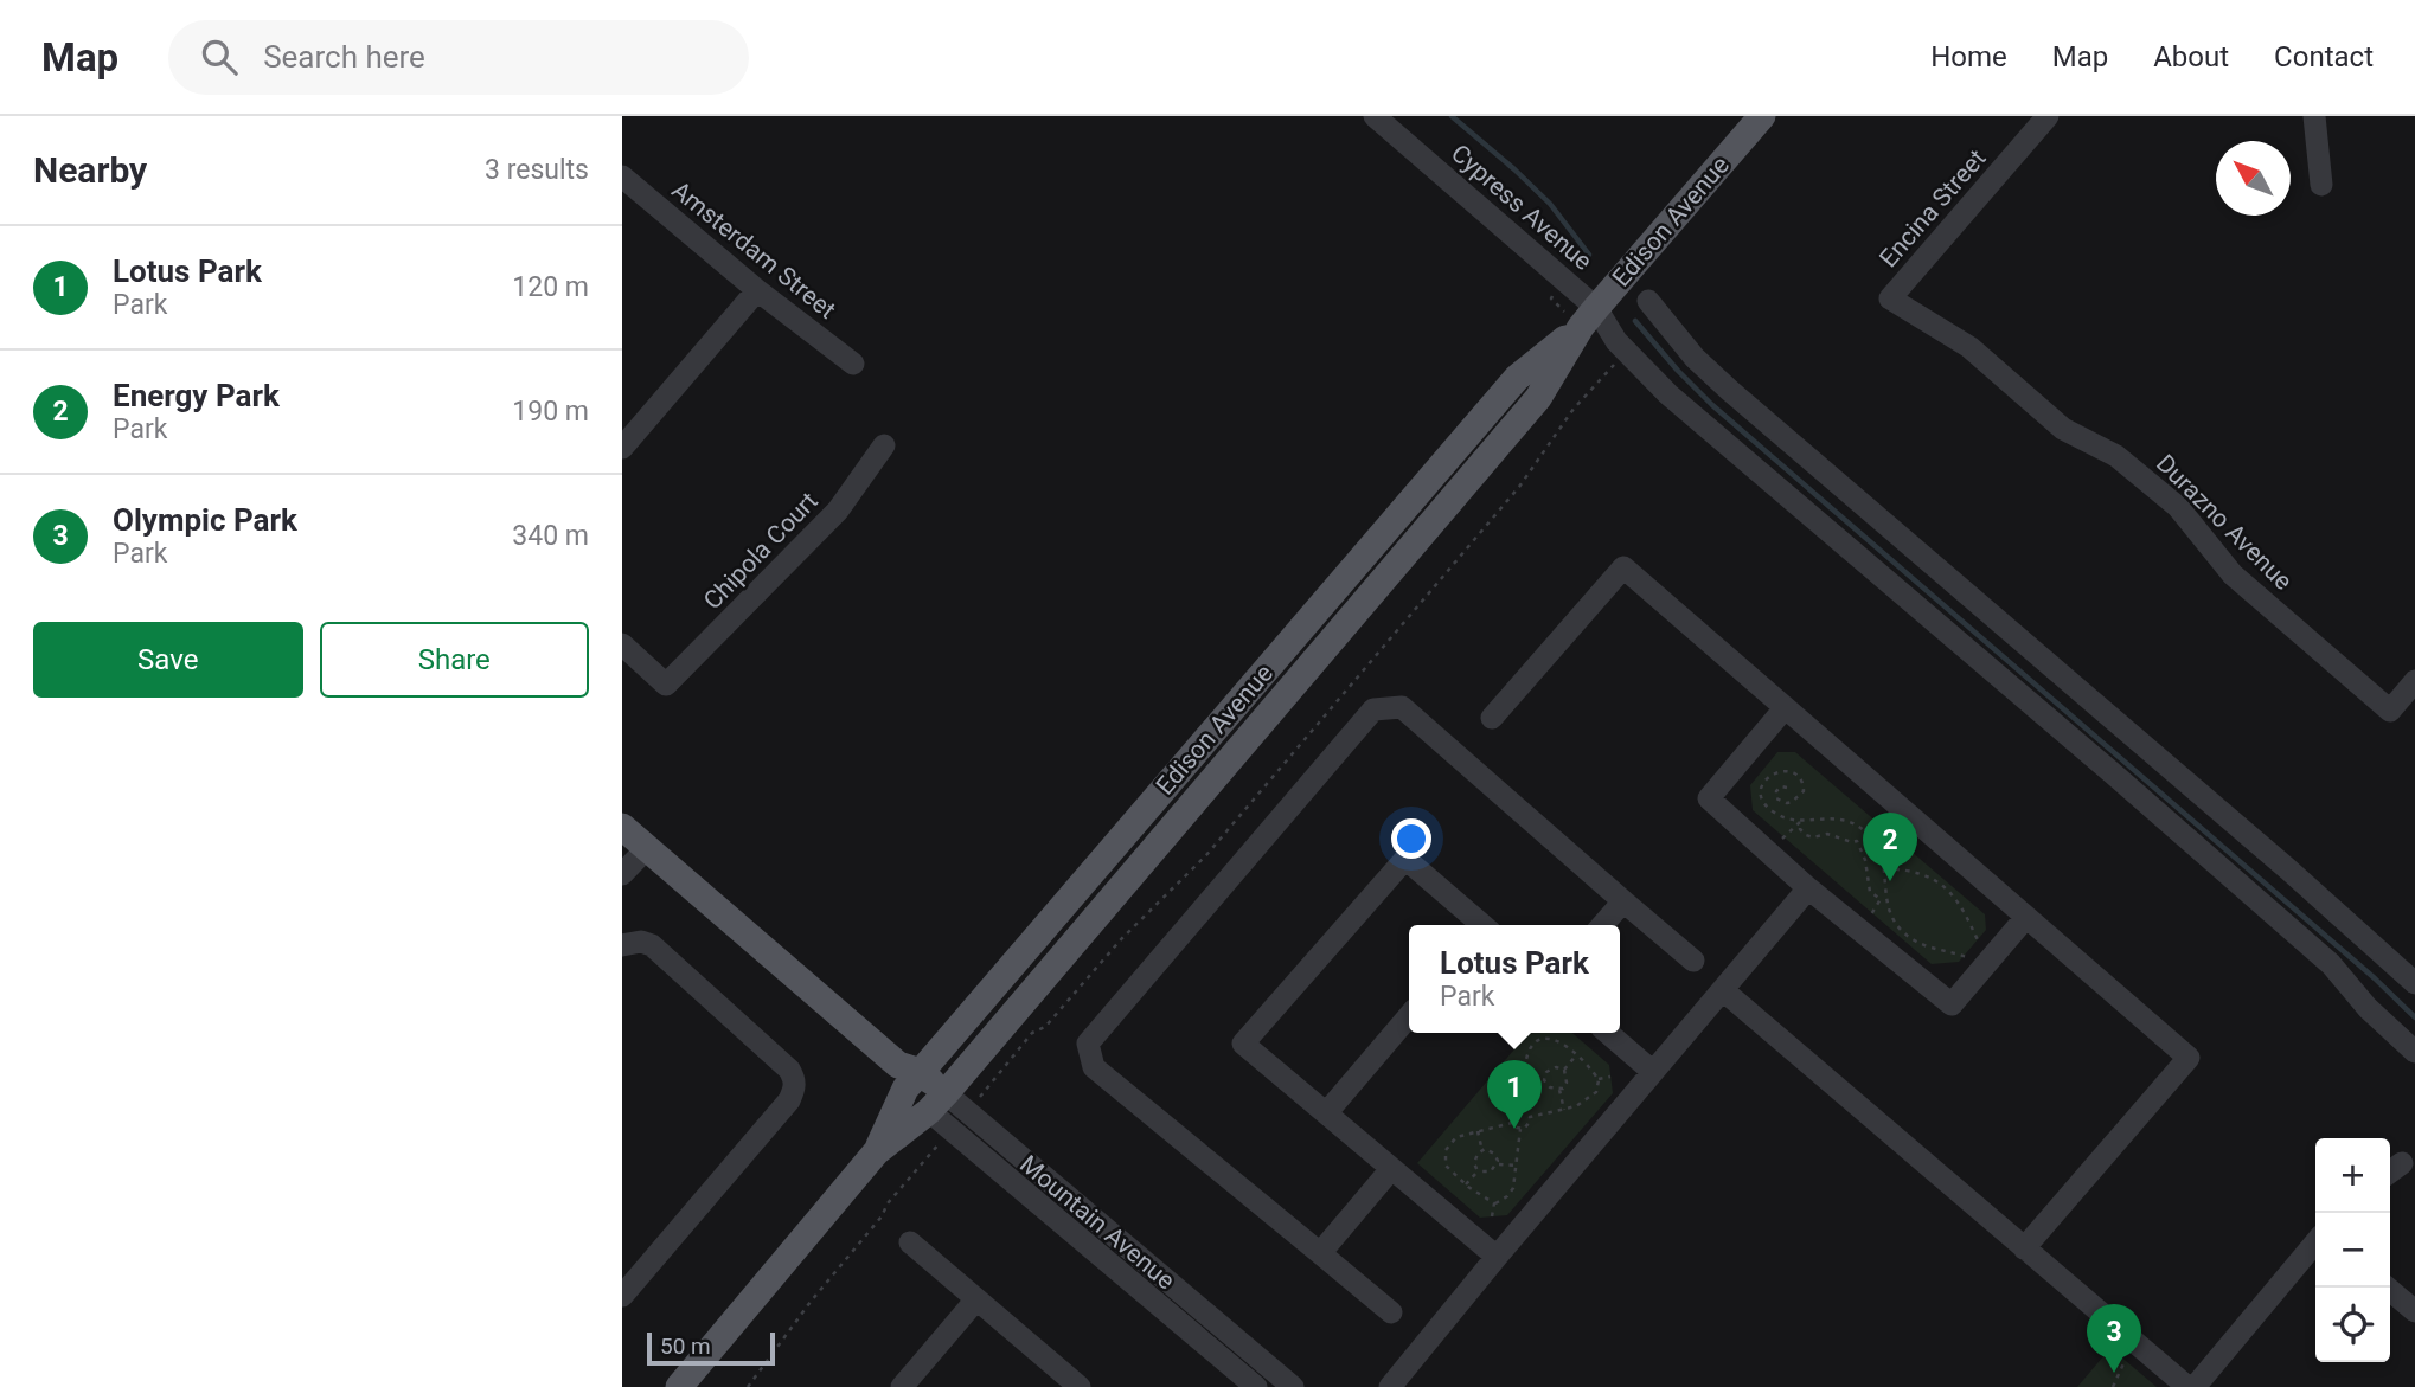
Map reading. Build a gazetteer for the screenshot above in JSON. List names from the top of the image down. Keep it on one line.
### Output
{"streets":{"main road":["Edison Avenue","Mountain Avenue"],"street":["Cypress Avenue","Encina Street","Amsterdam Street","Durazno Avenue","Chipola Court"]},"crossings":[["Cypress Avenue","Edison Avenue"],["Encina Street","Durazno Avenue"],["Edison Avenue","Mountain Avenue"]],"scale_bar":"50 m","north":"top left","page":{"header":"Map","search":"Search here","nav":["Home","Map","About","Contact"],"heading":["Nearby","3 results"],"list":[{"mark":"1","name":"Lotus Park","note":"Park","value":"120 m"},{"mark":"2","name":"Energy Park","note":"Park","value":"190 m"},{"mark":"3","name":"Olympic Park","note":"Park","value":"340 m"}],"buttons":["Save","Share"],"pins":["2","1","3"],"popup":["Lotus Park","Park"],"map_buttons":["+","−"],"scale":"50 m"}}
